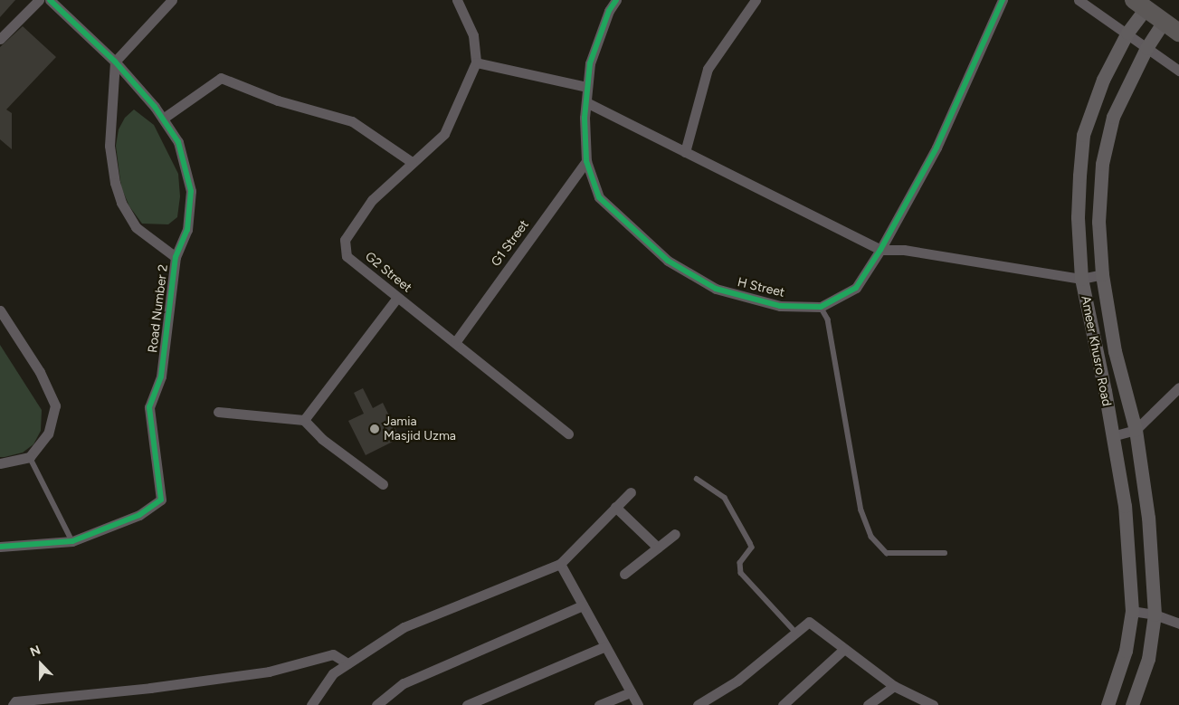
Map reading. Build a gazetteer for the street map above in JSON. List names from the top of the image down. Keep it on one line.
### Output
{"streets":{"main road":["Ameer Khusro Road"],"street":["G1 Street","G2 Street","H Street","Road Number 2"]},"crossings":[["G1 Street","G2 Street"],["G1 Street","H Street"]],"places":["Jamia Masjid Uzma"],"north":"top"}
